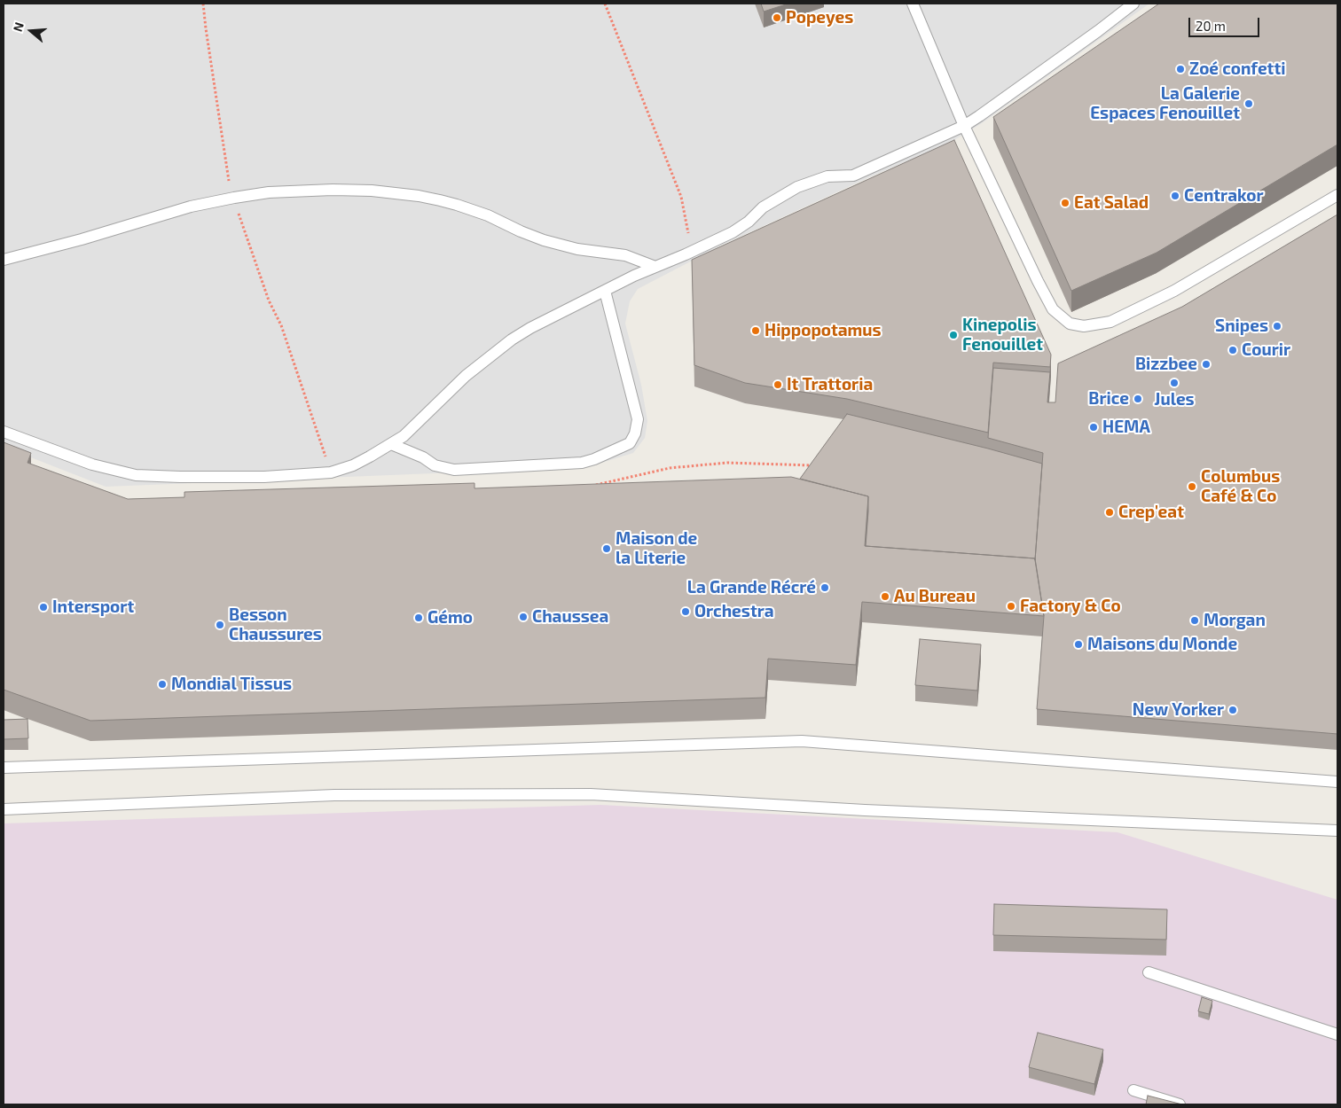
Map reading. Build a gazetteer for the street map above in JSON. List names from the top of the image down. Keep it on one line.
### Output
{"places":["Popeyes","Zoé confetti","La Galerie Espaces Fenouillet","Centrakor","Eat Salad","Snipes","Hippopotamus","Kinepolis Fenouillet","Courir","Bizzbee","Jules","It Trattoria","Brice","HEMA","Columbus Café & Co","Crep'eat","Maison de la Literie","La Grande Récré","Au Bureau","Factory & Co","Intersport","Orchestra","Chaussea","Gémo","Morgan","Besson Chaussures","Maisons du Monde","Mondial Tissus","New Yorker"],"scale_bar":"20 m","north":"left"}
